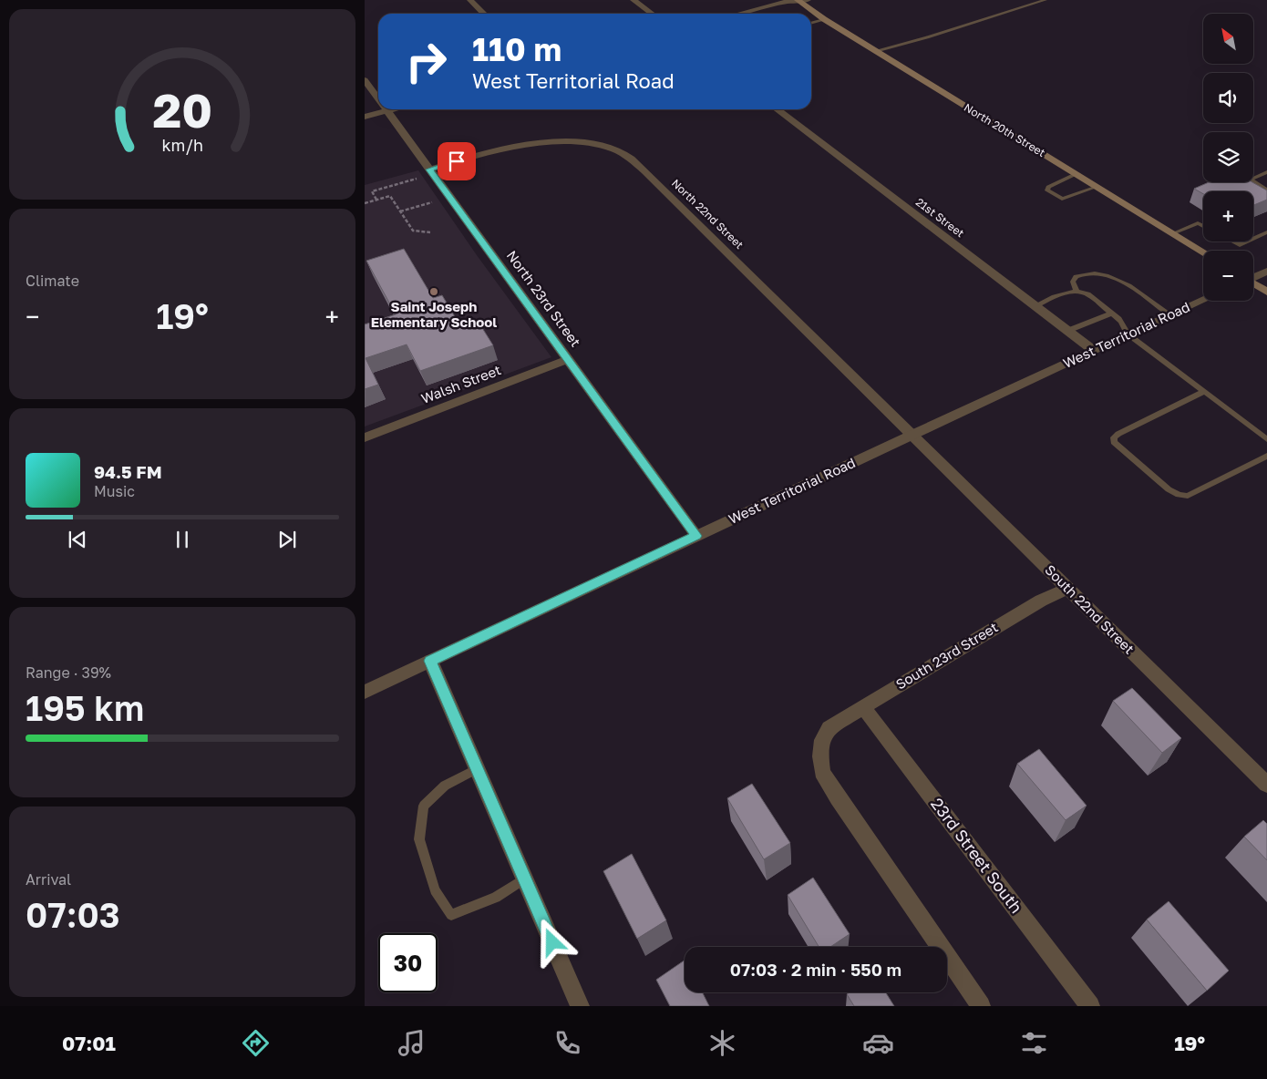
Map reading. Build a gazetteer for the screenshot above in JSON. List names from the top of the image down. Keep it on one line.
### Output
{"streets":{"main road":["North 20th Street"],"street":["North 22nd Street","21st Street","North 23rd Street","West Territorial Road","Walsh Street","South 22nd Street","South 23rd Street","23rd Street South"]},"crossings":[["North 22nd Street","North 23rd Street"],["North 22nd Street","West Territorial Road"],["North 22nd Street","South 22nd Street"],["21st Street","West Territorial Road"],["North 23rd Street","West Territorial Road"],["North 23rd Street","Walsh Street"],["West Territorial Road","South 22nd Street"],["South 22nd Street","South 23rd Street"],["South 23rd Street","23rd Street South"]],"places":["Saint Joseph Elementary School"],"north":"top left","page":{"map_buttons":["+","−"],"turn":["110 m","West Territorial Road"],"tile":["Climate",["Range · 39%","195 km"],["Arrival","07:03"]],"heat":["−","19°","+"],"song":["94.5 FM","Music"],"limit":"30","trip":"07:03 · 2 min · 550 m","tabs":["07:01","19°"],"gauge":["20","km/h"]}}
